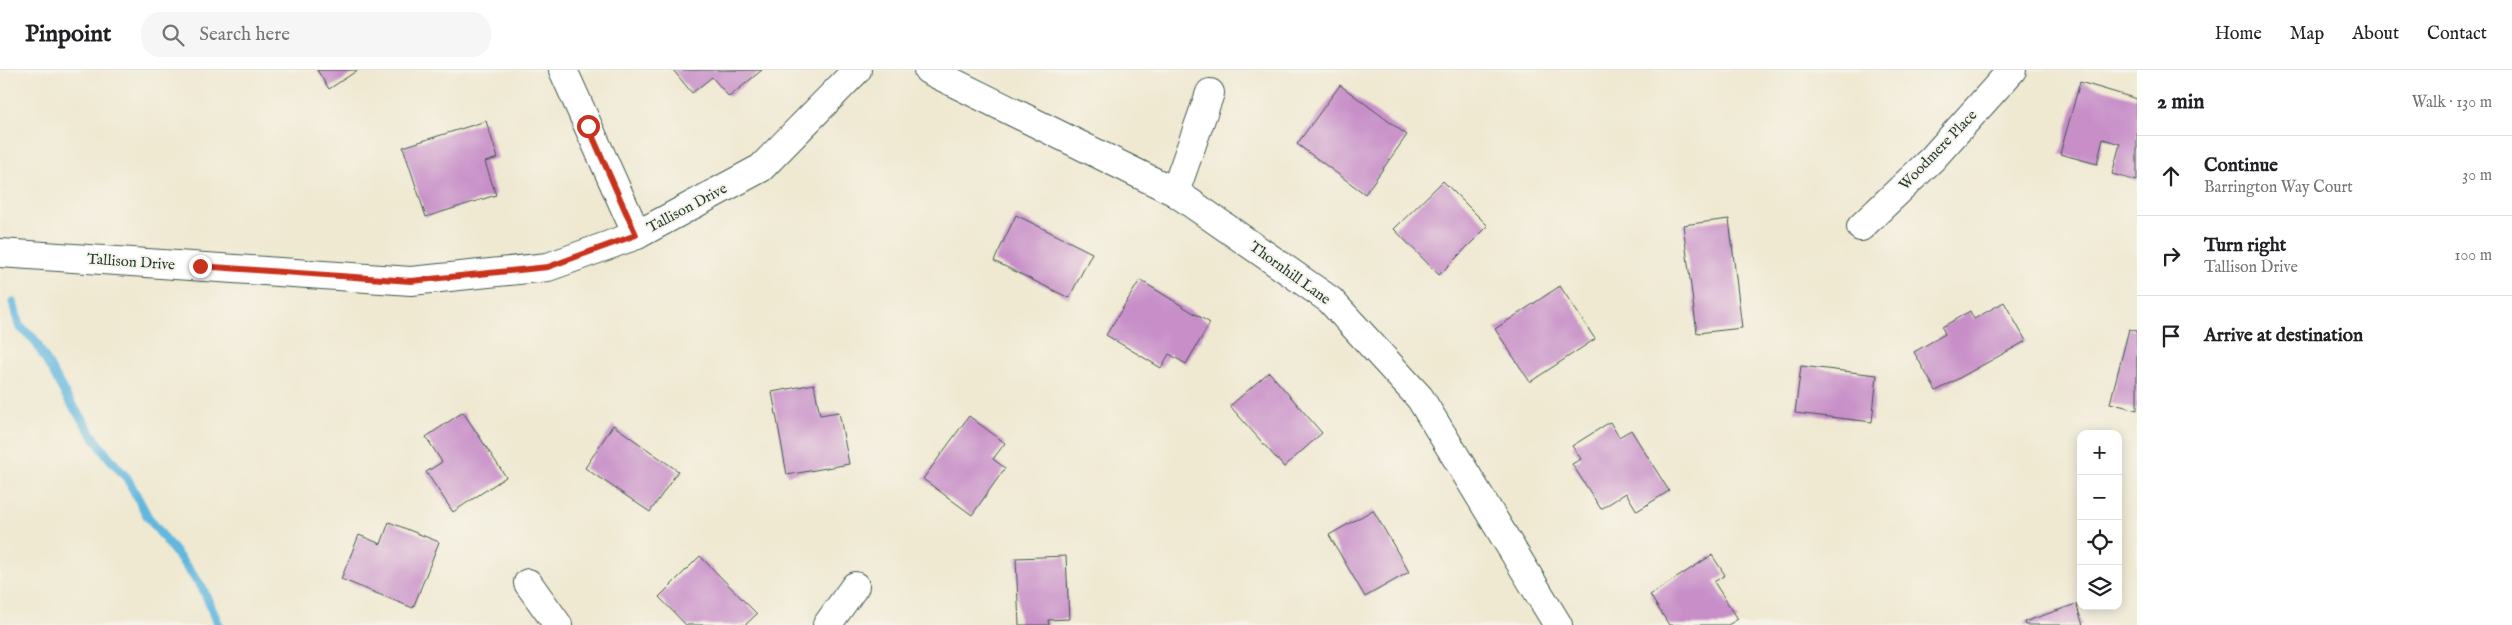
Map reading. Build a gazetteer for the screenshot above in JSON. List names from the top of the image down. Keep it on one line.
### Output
{"streets":{"street":["Woodmere Place","Tallison Drive","Thornhill Lane"]},"page":{"header":"Pinpoint","search":"Search here","nav":["Home","Map","About","Contact"],"heading":["2 min","Walk · 130 m"],"list":[["Continue","Barrington Way Court","30 m"],["Turn right","Tallison Drive","100 m"],"Arrive at destination"],"map_buttons":["+","−"]}}
